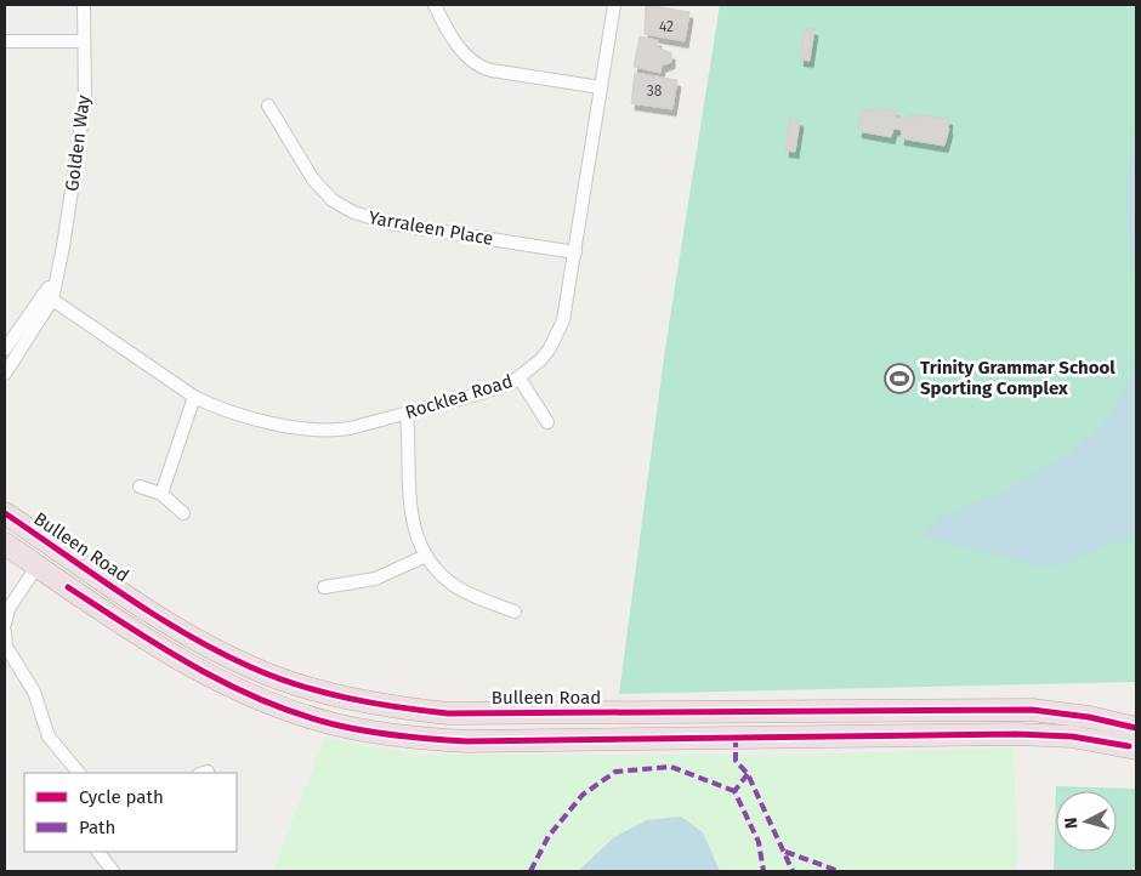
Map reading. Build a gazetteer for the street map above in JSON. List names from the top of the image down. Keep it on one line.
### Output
{"streets":{"highway":["Bulleen Road"],"street":["Golden Way","Yarraleen Place","Rocklea Road"]},"crossings":[["Golden Way","Rocklea Road"],["Yarraleen Place","Rocklea Road"]],"places":{"sports":["Trinity Grammar School Sporting Complex"]},"house_numbers":["42","38"],"legend":["Cycle path","Path"],"north":"left"}
